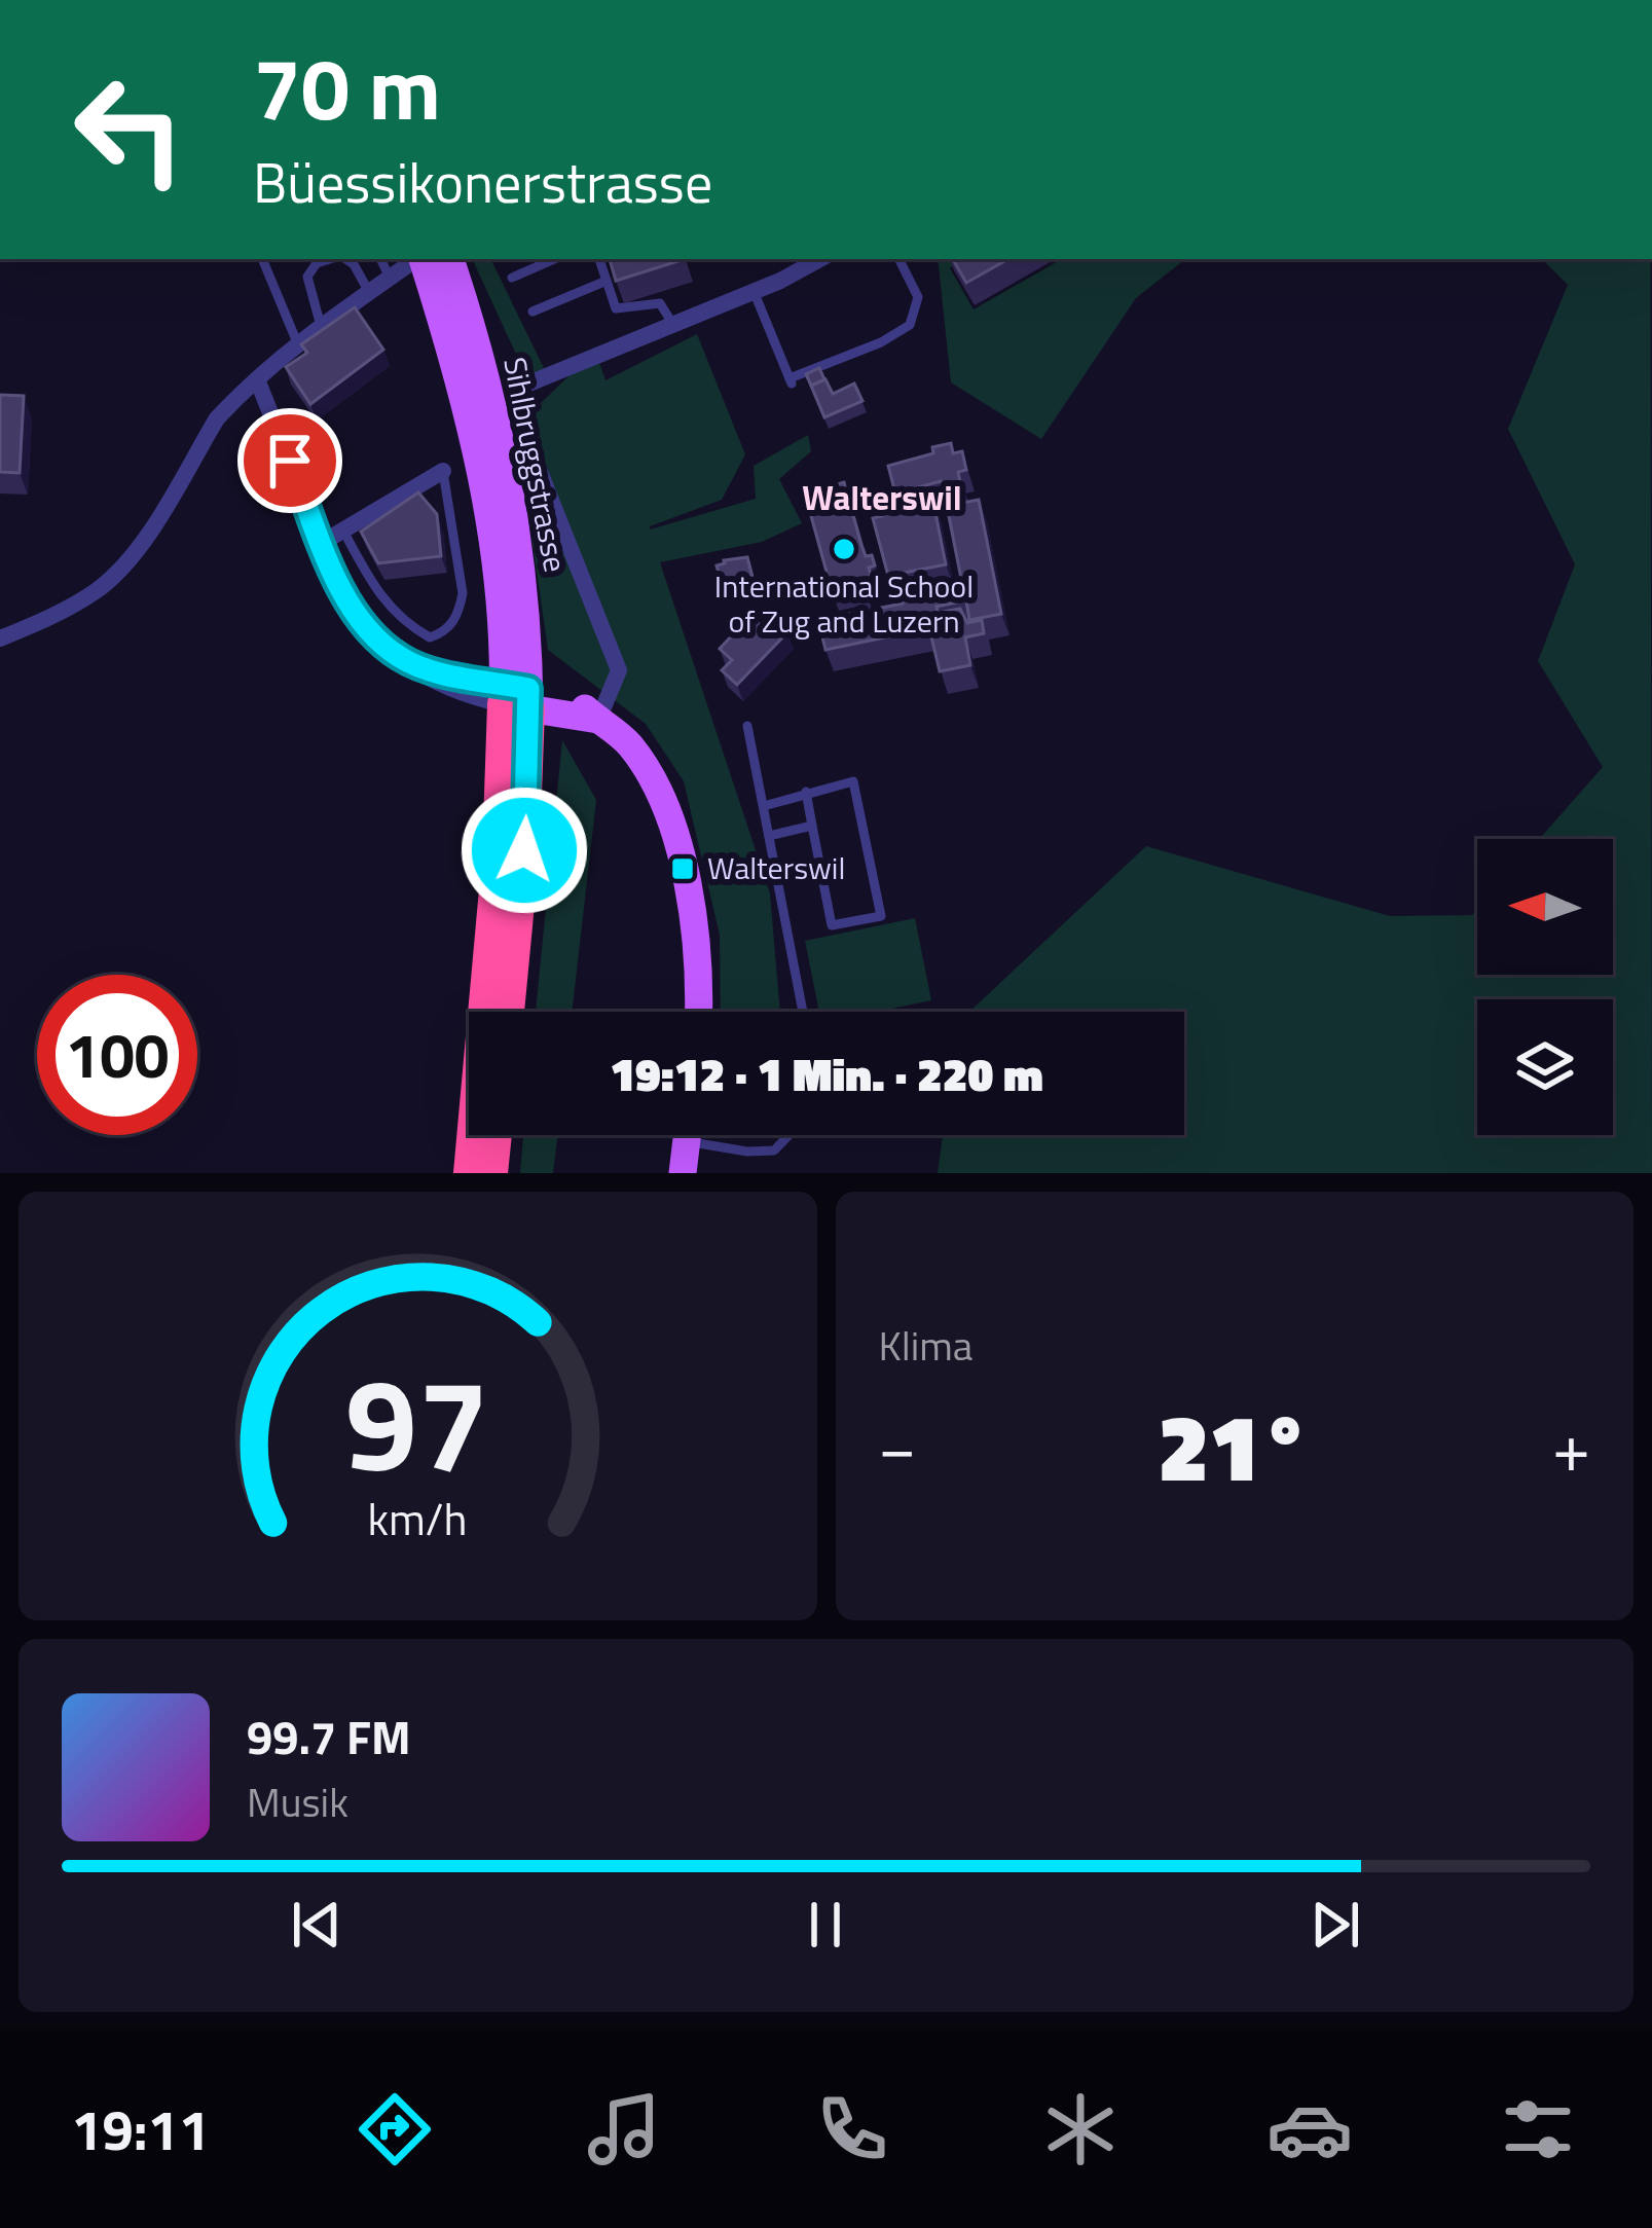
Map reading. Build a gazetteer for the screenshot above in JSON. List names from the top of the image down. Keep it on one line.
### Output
{"streets":{"main road":["Sihlbruggstrasse"]},"districts":["Walterswil"],"places":{"other":["International School of Zug and Luzern"],"transit":["Walterswil"]},"north":"left","page":{"turn":["70 m","Büessikonerstrasse"],"limit":"100","trip":"19:12 · 1 Min. · 220 m","tile":"Klima","heat":["−","21°","+"],"song":["99.7 FM","Musik"],"tabs":"19:11","gauge":["97","km/h"]}}
